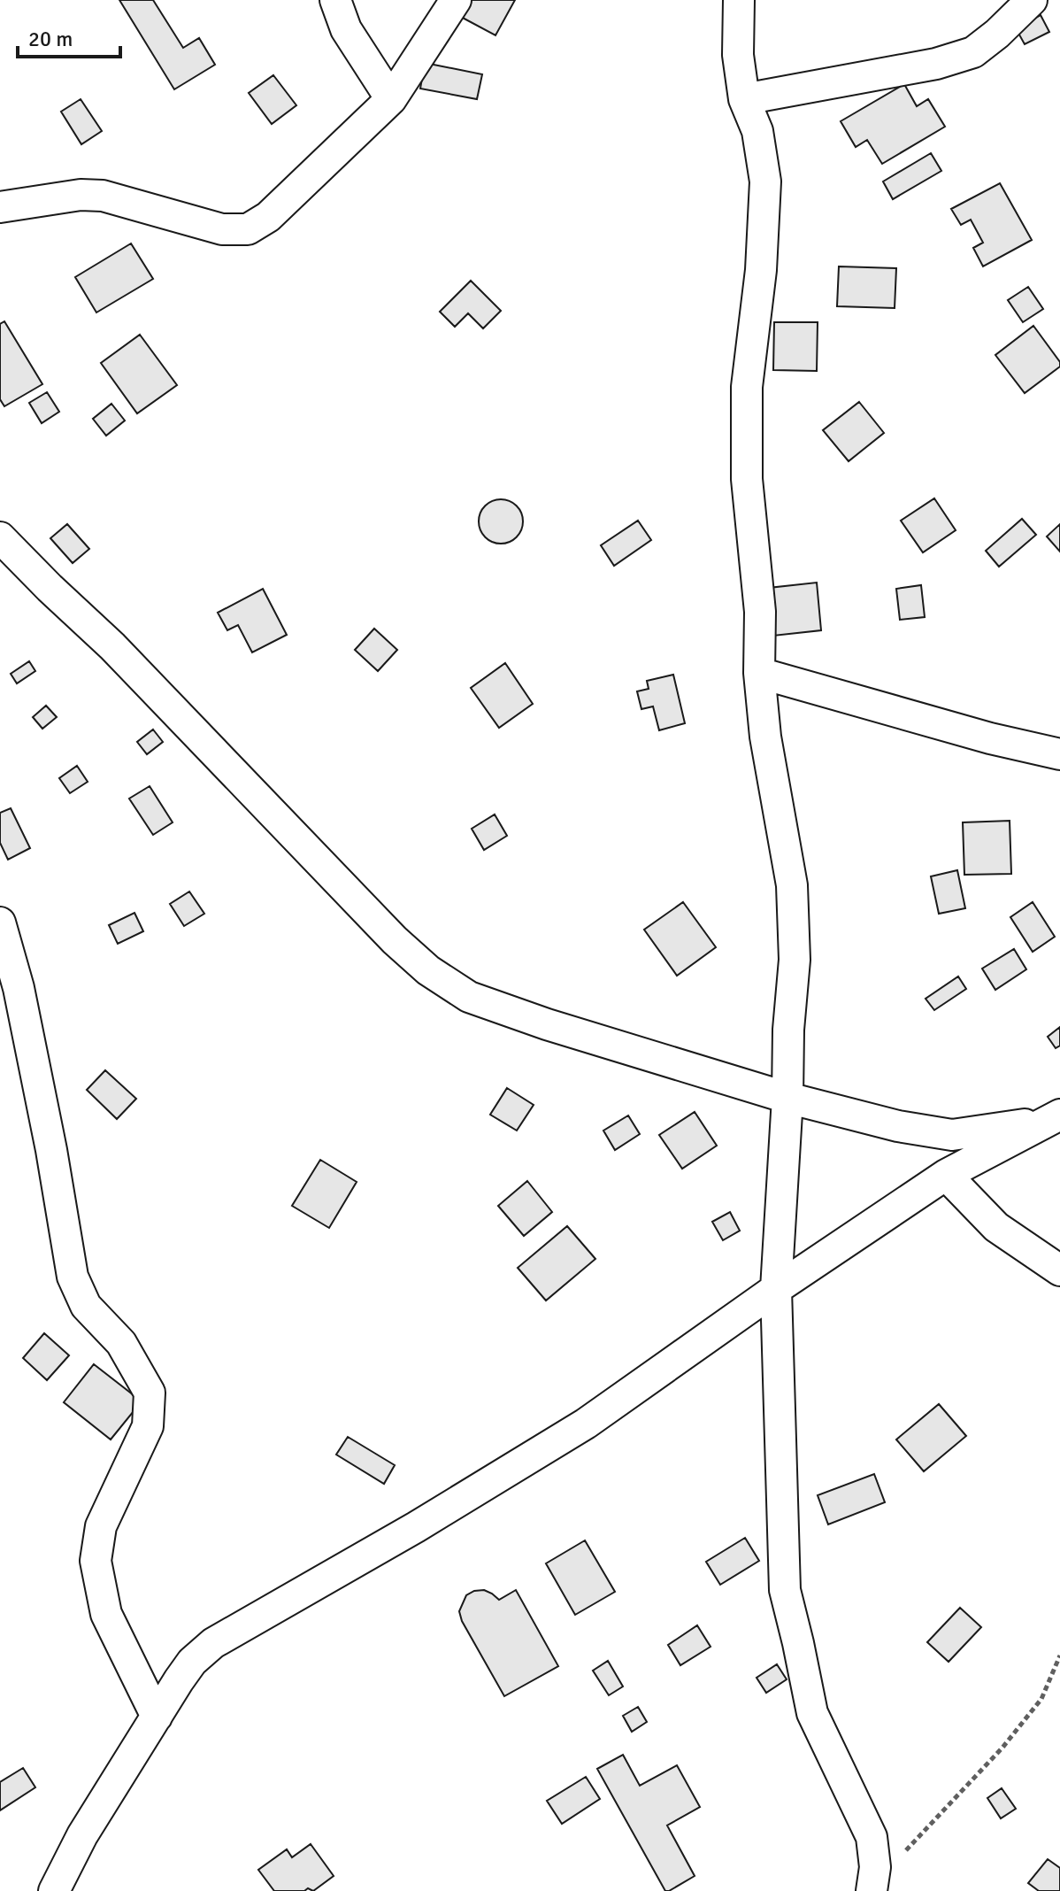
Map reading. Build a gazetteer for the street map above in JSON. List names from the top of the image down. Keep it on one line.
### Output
{"scale_bar":"20 m"}
